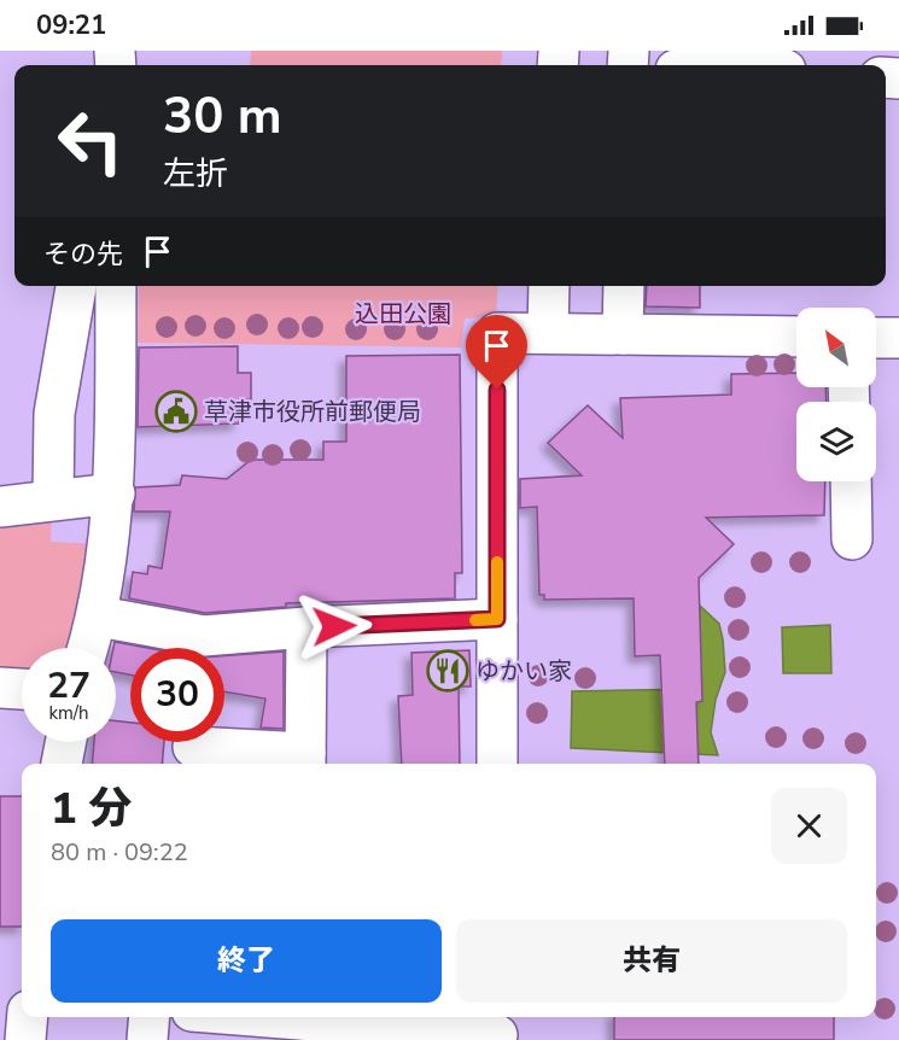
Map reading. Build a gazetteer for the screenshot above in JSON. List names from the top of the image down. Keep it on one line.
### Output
{"parks":["込田公園"],"places":{"public building":["草津市役所前郵便局"],"restaurant":["ゆかい家"]},"north":"top left","page":{"status":"09:21","turn":["30 m","左折"],"then":"その先","speed":"27 km/h","limit":"30","heading":["1 分","80 m · 09:22"],"buttons":["終了","共有"]}}
